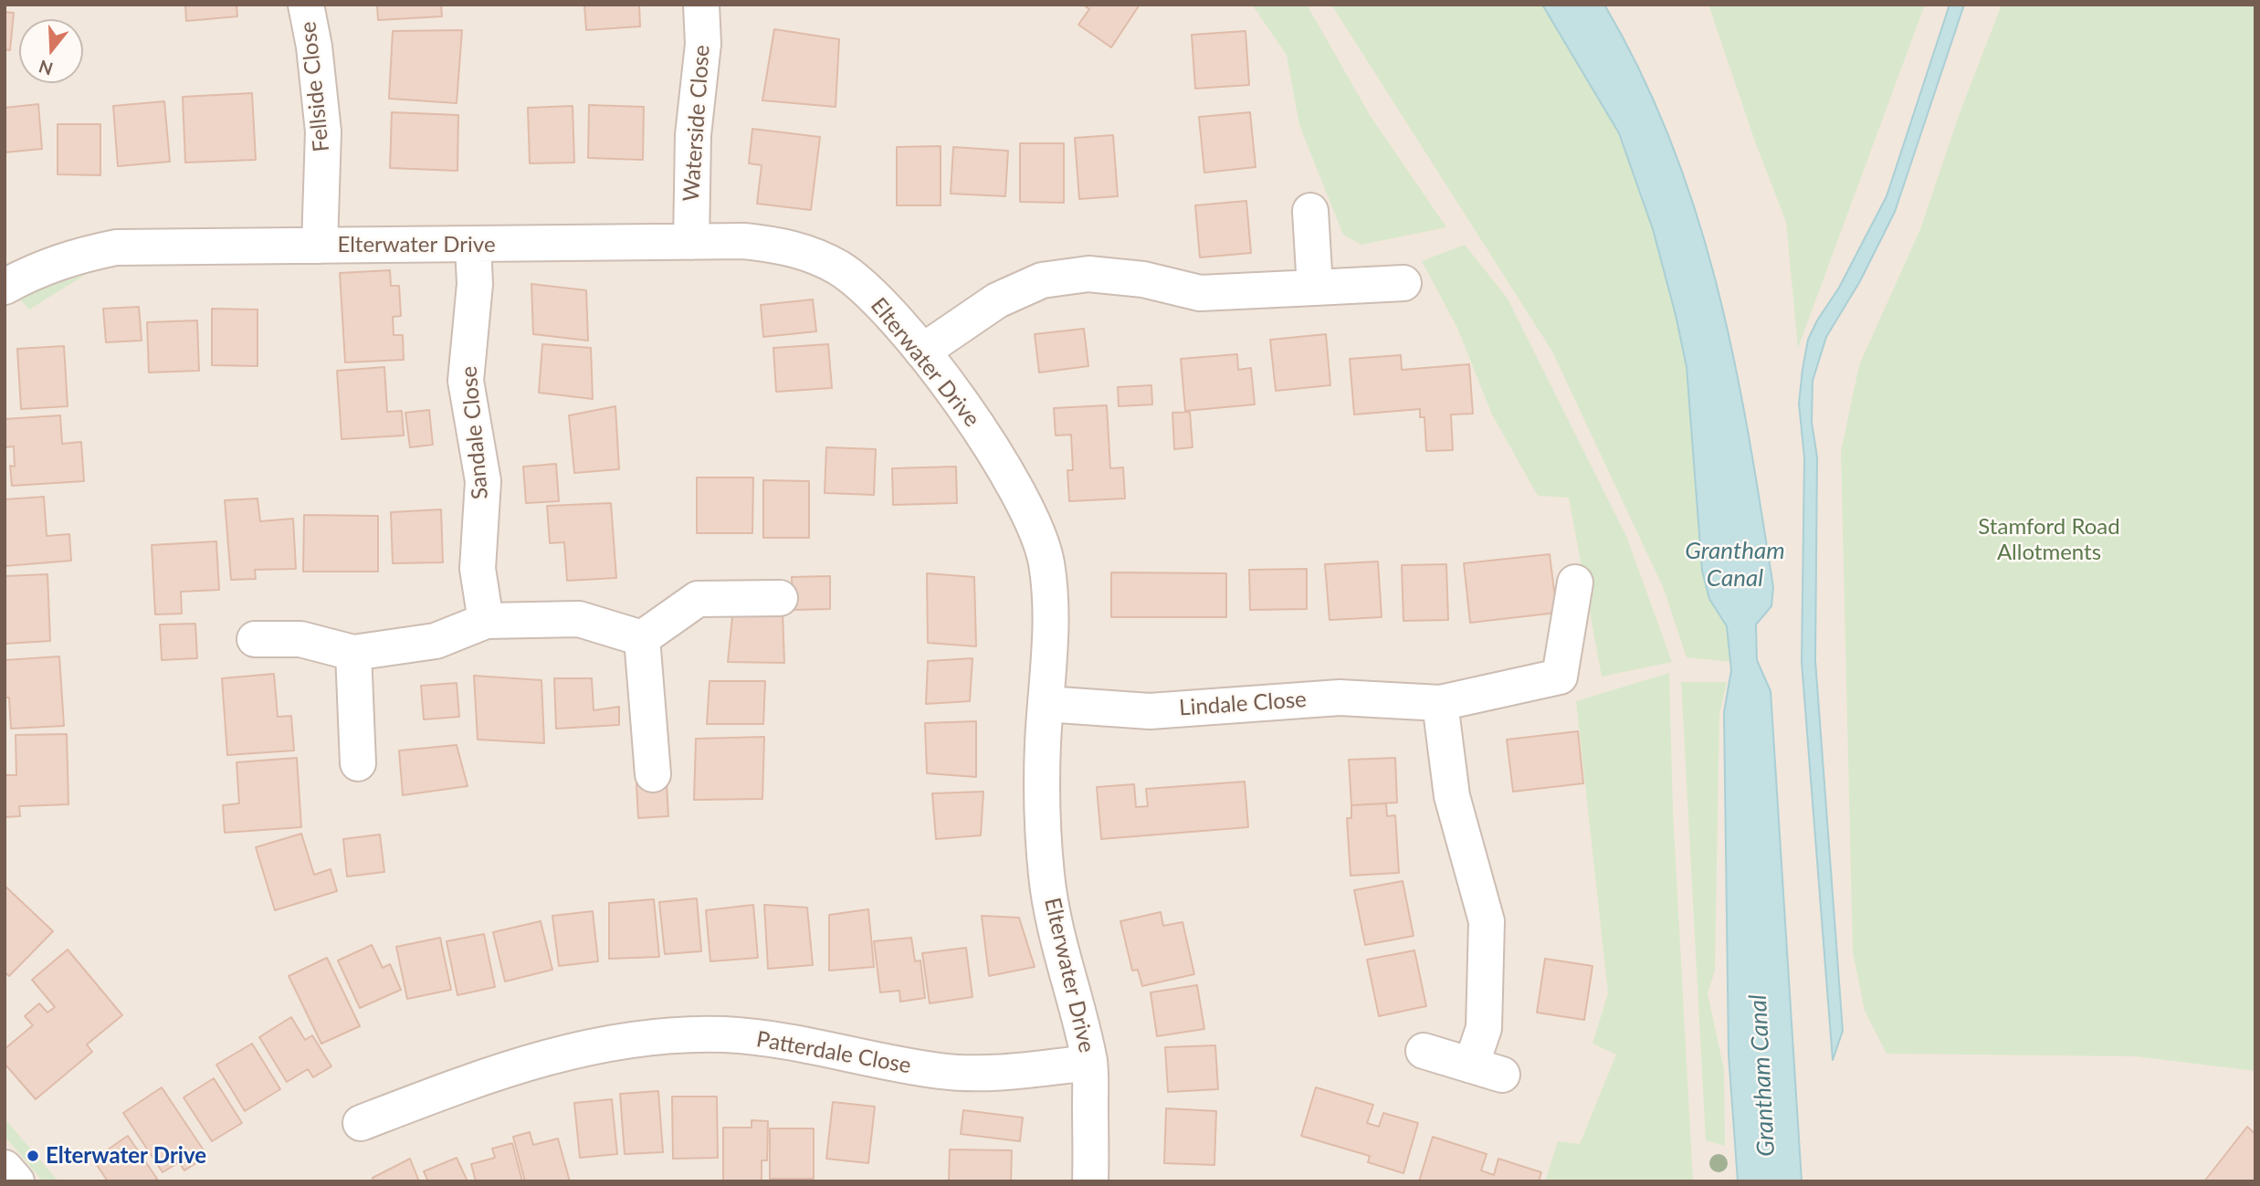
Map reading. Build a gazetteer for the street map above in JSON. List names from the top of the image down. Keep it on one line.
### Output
{"streets":{"street":["Fellside Close","Waterside Close","Elterwater Drive","Sandale Close","Lindale Close","Patterdale Close"]},"crossings":[["Fellside Close","Elterwater Drive"],["Waterside Close","Elterwater Drive"],["Elterwater Drive","Sandale Close"],["Elterwater Drive","Lindale Close"],["Elterwater Drive","Patterdale Close"]],"water":["Grantham Canal"],"parks":["Stamford Road Allotments"],"places":["Elterwater Drive"],"north":"bottom"}
